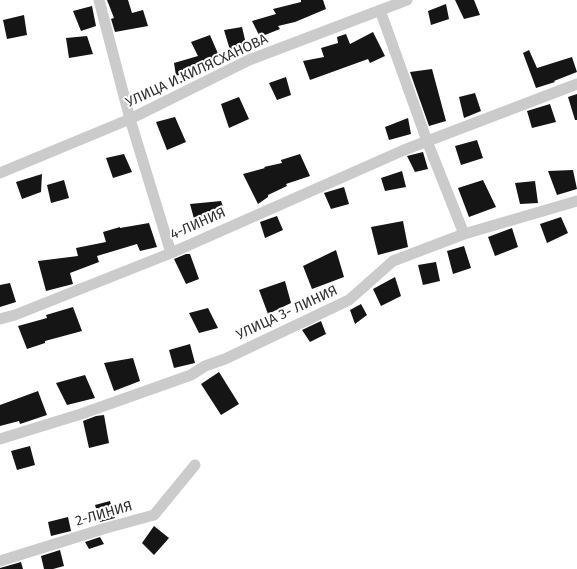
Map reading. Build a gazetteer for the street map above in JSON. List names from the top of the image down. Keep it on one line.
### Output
{"streets":{"street":["УЛИЦА И.КИЛЯСХАНОВА","4-ЛИНИЯ","УЛИЦА 3- ЛИНИЯ","2-ЛИНИЯ"]}}
